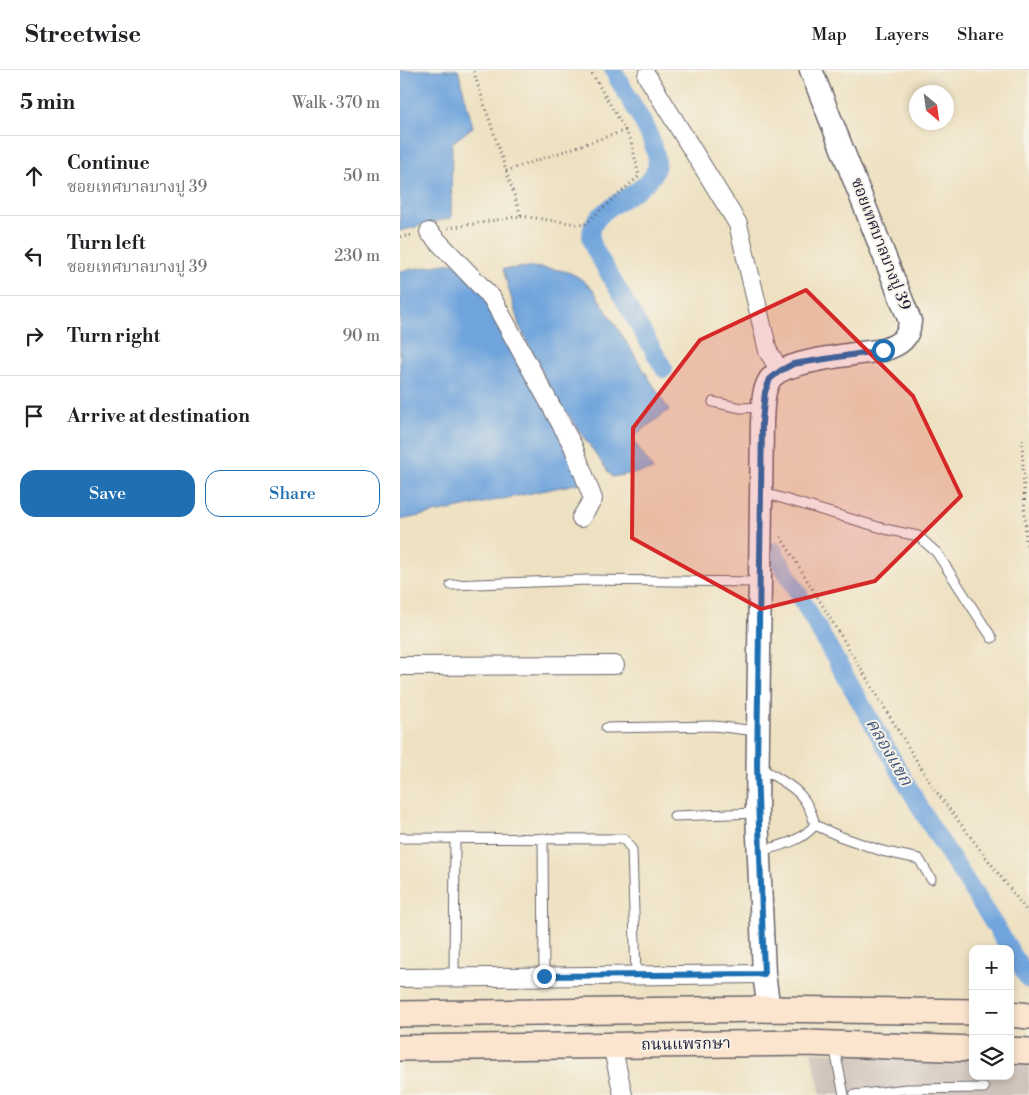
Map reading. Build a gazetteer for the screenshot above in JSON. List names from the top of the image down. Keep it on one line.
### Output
{"streets":{"main road":["ถนนแพรกษา"],"street":["ซอยเทศบาลบางปู 39"]},"water":["คลองแขก"],"north":"bottom right","page":{"header":"Streetwise","nav":["Map","Layers","Share"],"heading":["5 min","Walk · 370 m"],"list":[["Continue","ซอยเทศบาลบางปู 39","50 m"],["Turn left","ซอยเทศบาลบางปู 39","230 m"],["Turn right","90 m"],"Arrive at destination"],"buttons":["Save","Share"],"map_buttons":["+","−"]}}
